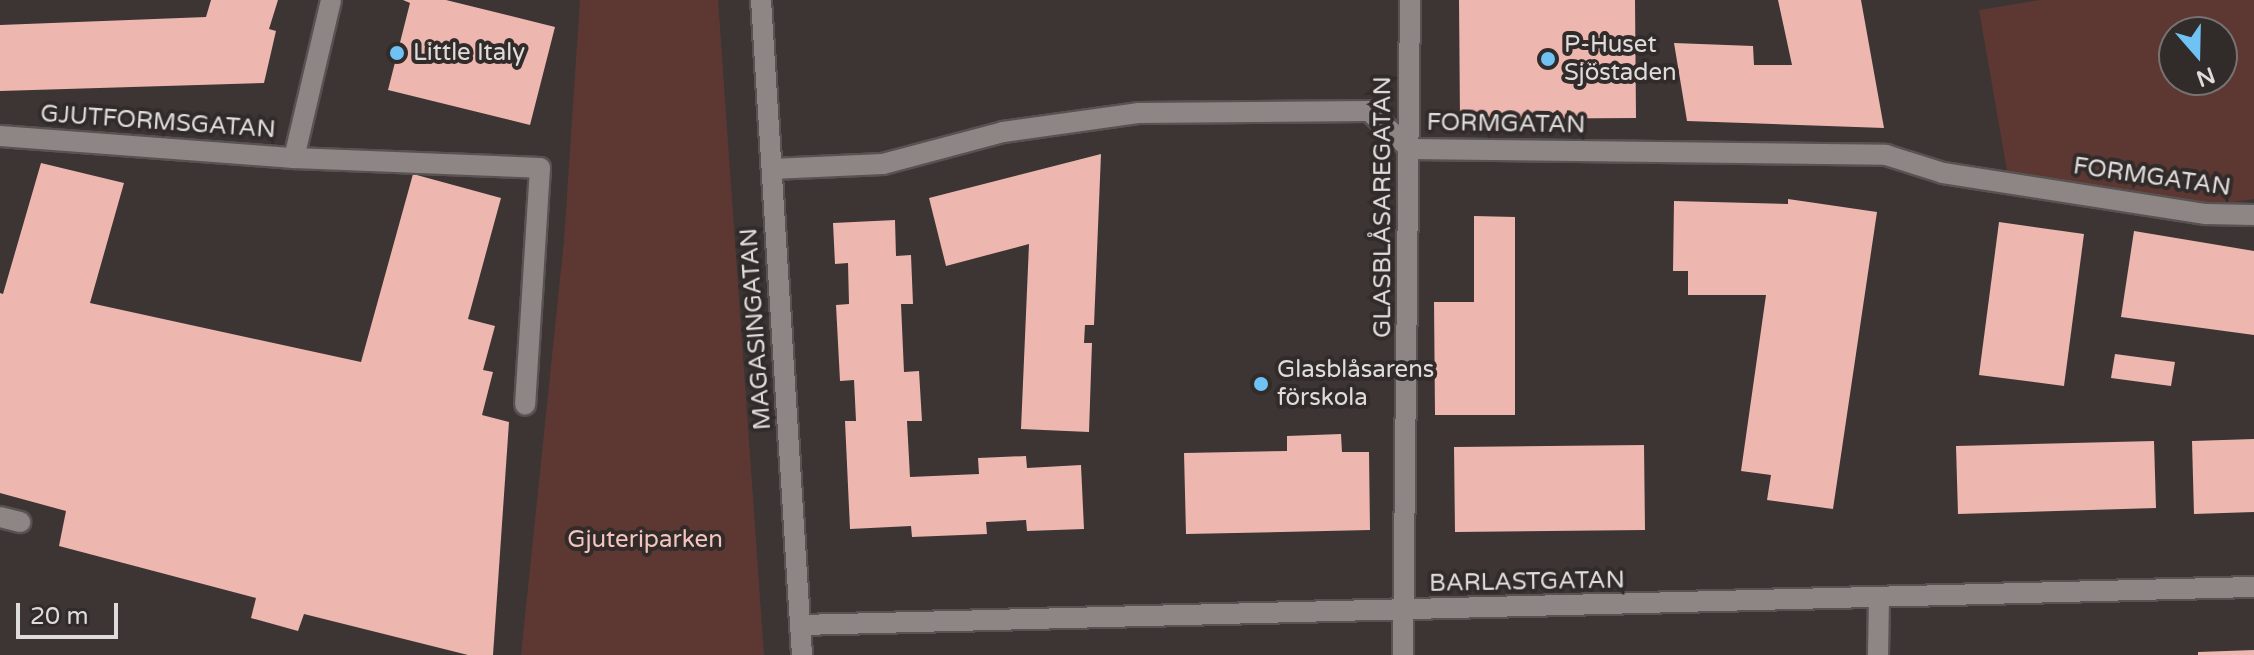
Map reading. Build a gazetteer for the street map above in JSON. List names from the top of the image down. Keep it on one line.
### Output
{"streets":{"street":["GJUTFORMSGATAN","FORMGATAN","GLASBLÅSAREGATAN","MAGASINGATAN","BARLASTGATAN"]},"crossings":[["FORMGATAN","GLASBLÅSAREGATAN"],["FORMGATAN","MAGASINGATAN"],["GLASBLÅSAREGATAN","BARLASTGATAN"],["MAGASINGATAN","BARLASTGATAN"]],"parks":["Gjuteriparken"],"places":["Little Italy","P-Huset Sjöstaden","Glasblåsarens förskola"],"scale_bar":"20 m","north":"bottom"}
